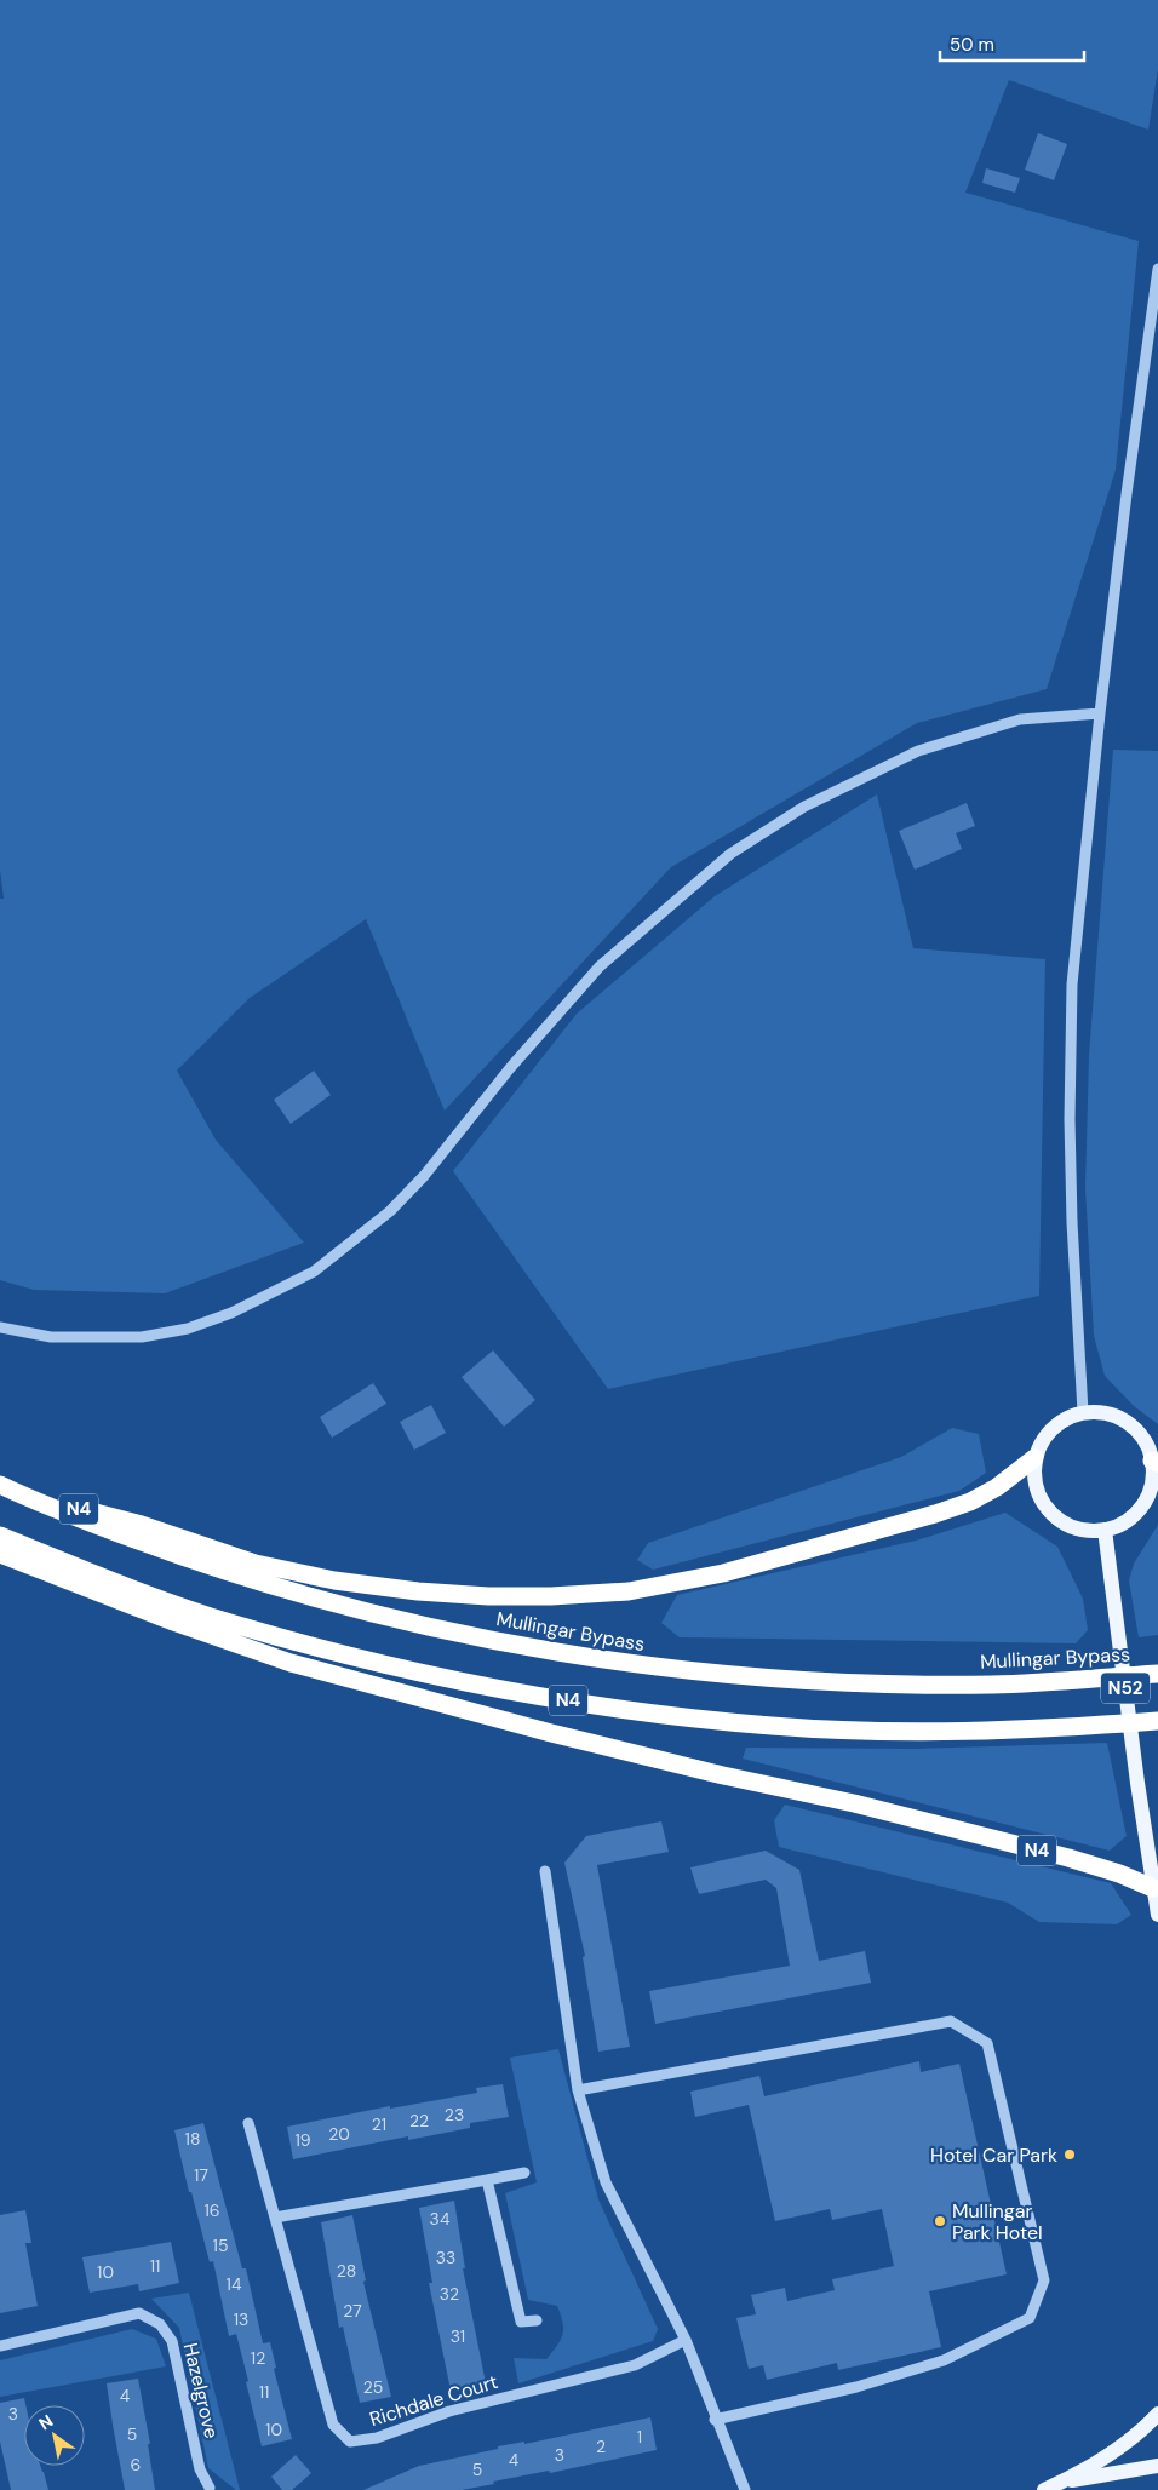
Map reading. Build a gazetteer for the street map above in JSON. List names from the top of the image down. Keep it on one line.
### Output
{"streets":{"highway":["N4","Mullingar Bypass"],"main road":["N52"],"street":["Hazelgrove","Richdale Court"]},"crossings":[["N4","Mullingar Bypass"],["N4","N52"]],"places":["Hotel Car Park","Mullingar Park Hotel"],"house_numbers":["23","22","21","20","18","19","17","16","34","15","33","11","28","10","14","32","27","13","31","12","25","11","4","3","10","5","1","2","3","4","6","5"],"scale_bar":"50 m","north":"top left"}
